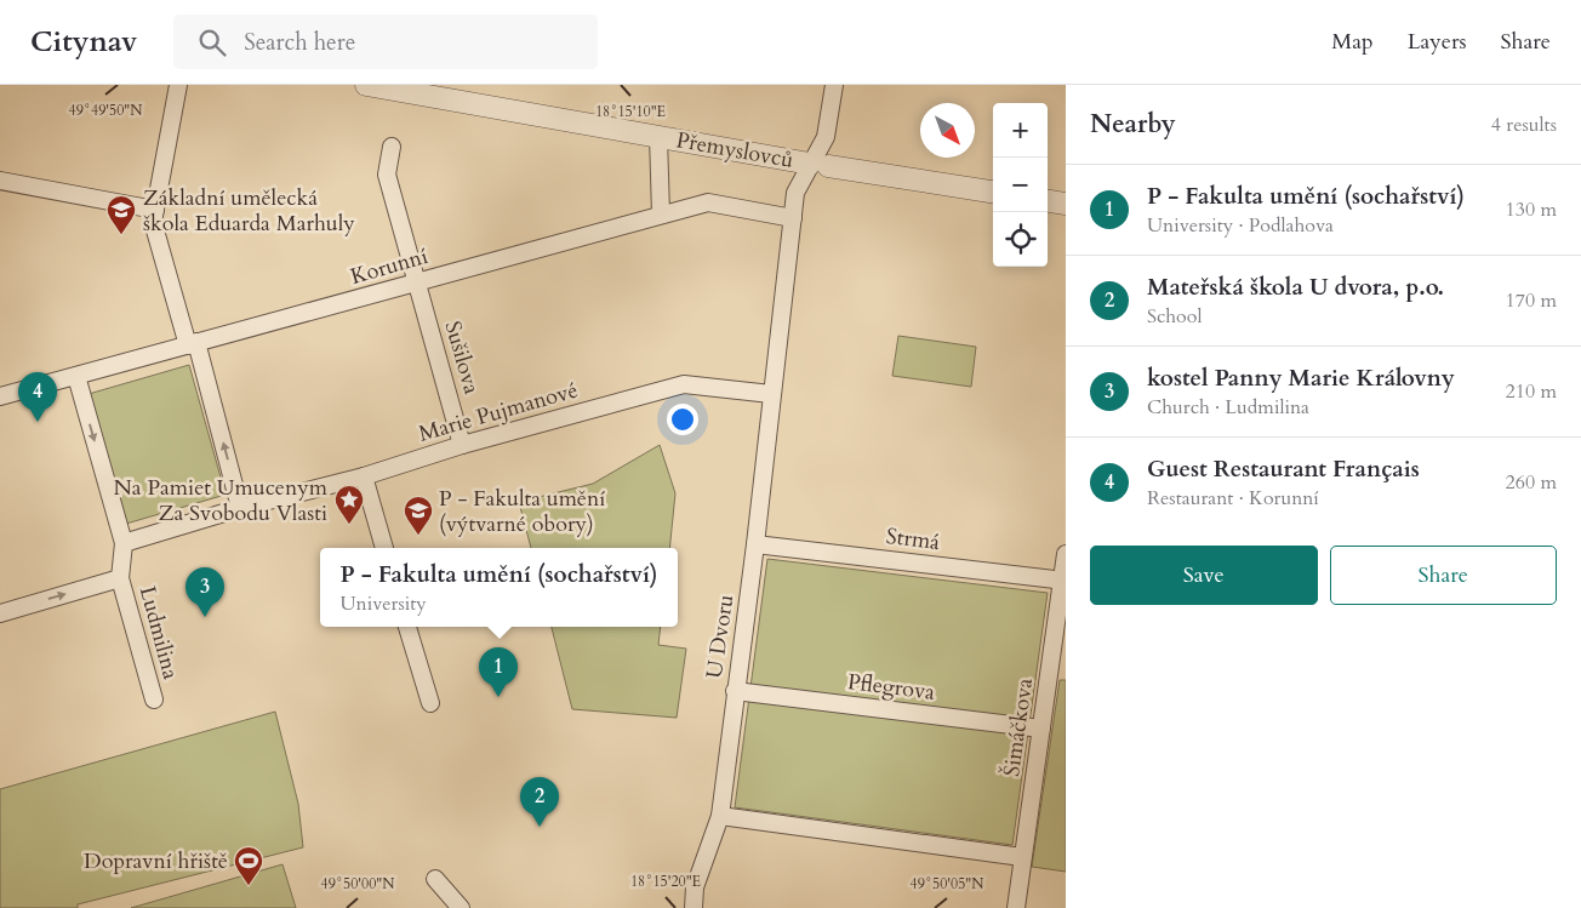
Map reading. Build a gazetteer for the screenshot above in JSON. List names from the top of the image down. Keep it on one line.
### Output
{"streets":{"street":["Přemyslovců","Korunní","Sušilova","Marie Pujmanové","Strmá","Ludmilina","U Dvoru","Pflegrova","Šimáčkova"]},"crossings":[["Přemyslovců","U Dvoru"],["Korunní","Sušilova"],["Korunní","U Dvoru"],["Sušilova","Marie Pujmanové"],["Marie Pujmanové","Ludmilina"],["Marie Pujmanové","U Dvoru"],["Strmá","U Dvoru"],["Strmá","Šimáčkova"],["U Dvoru","Pflegrova"],["Pflegrova","Šimáčkova"]],"one_way":["Ludmilina"],"places":{"school or university":["Základní umělecká škola Eduarda Marhuly","P - Fakulta umění (výtvarné obory)"],"place":["Na Pamiet Umucenym Za Svobodu Vlasti"],"sports":["Dopravní hřiště"]},"north":"bottom right","page":{"header":"Citynav","search":"Search here","nav":["Map","Layers","Share"],"heading":["Nearby","4 results"],"map_buttons":["+","−"],"list":[{"mark":"1","name":"P - Fakulta umění (sochařství)","note":"University · Podlahova","value":"130 m"},{"mark":"2","name":"Mateřská škola U dvora, p.o.","note":"School","value":"170 m"},{"mark":"3","name":"kostel Panny Marie Královny","note":"Church · Ludmilina","value":"210 m"},{"mark":"4","name":"Guest Restaurant Français","note":"Restaurant · Korunní","value":"260 m"}],"pins":["4","3","1","2"],"buttons":["Save","Share"],"popup":["P - Fakulta umění (sochařství)","University"]},"coordinates":["49°49'50\"N","18°15'10\"E","18°15'20\"E","49°50'00\"N","49°50'05\"N"]}
